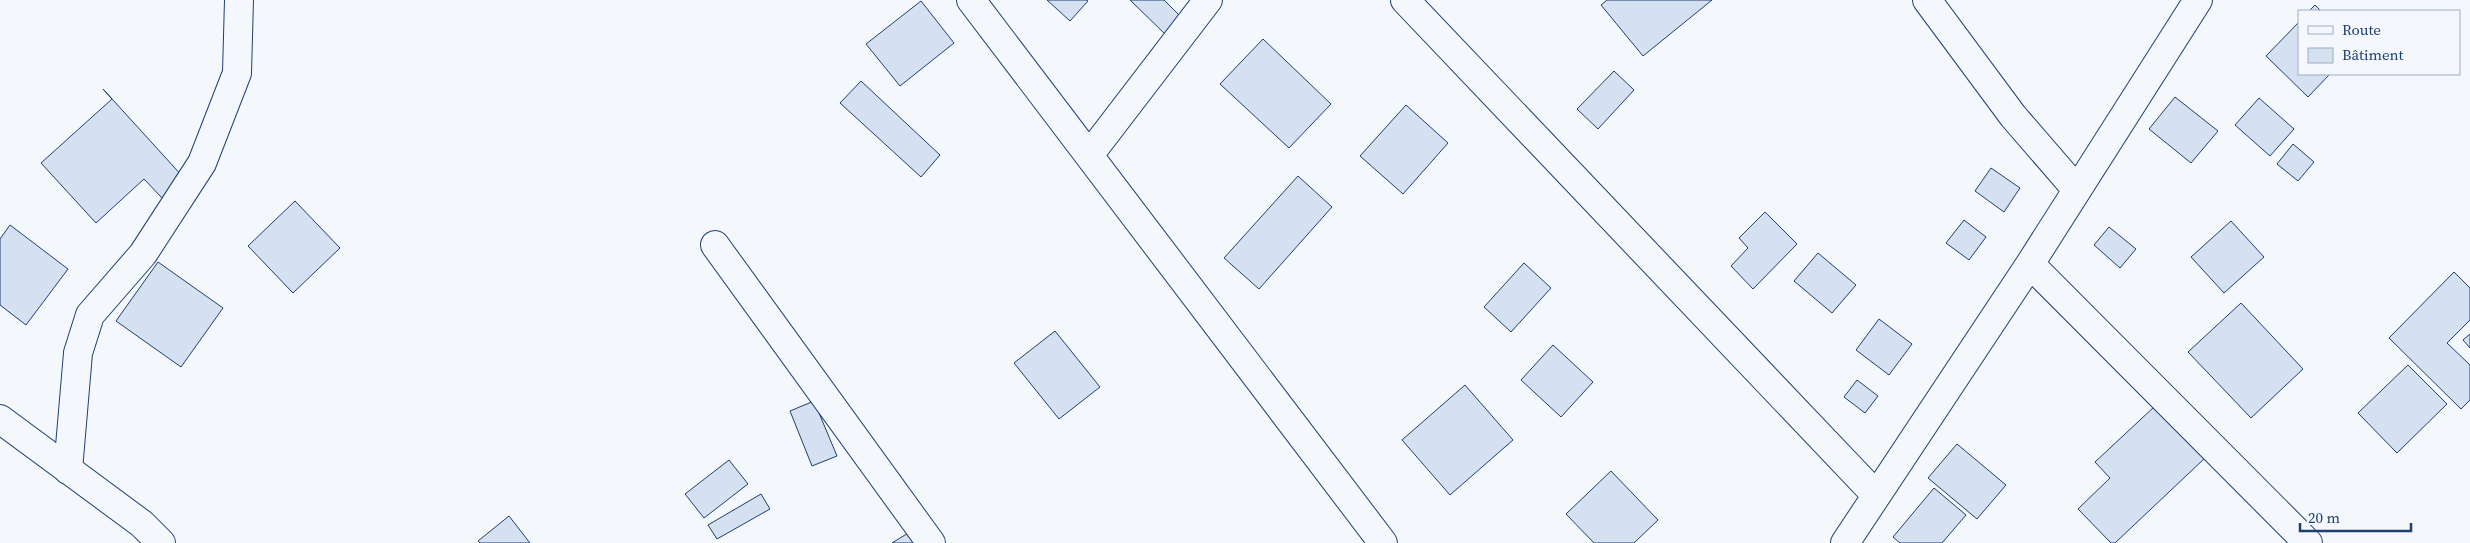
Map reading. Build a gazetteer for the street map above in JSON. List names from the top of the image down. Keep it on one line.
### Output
{"legend":["Route","Bâtiment"],"scale_bar":"20 m"}
